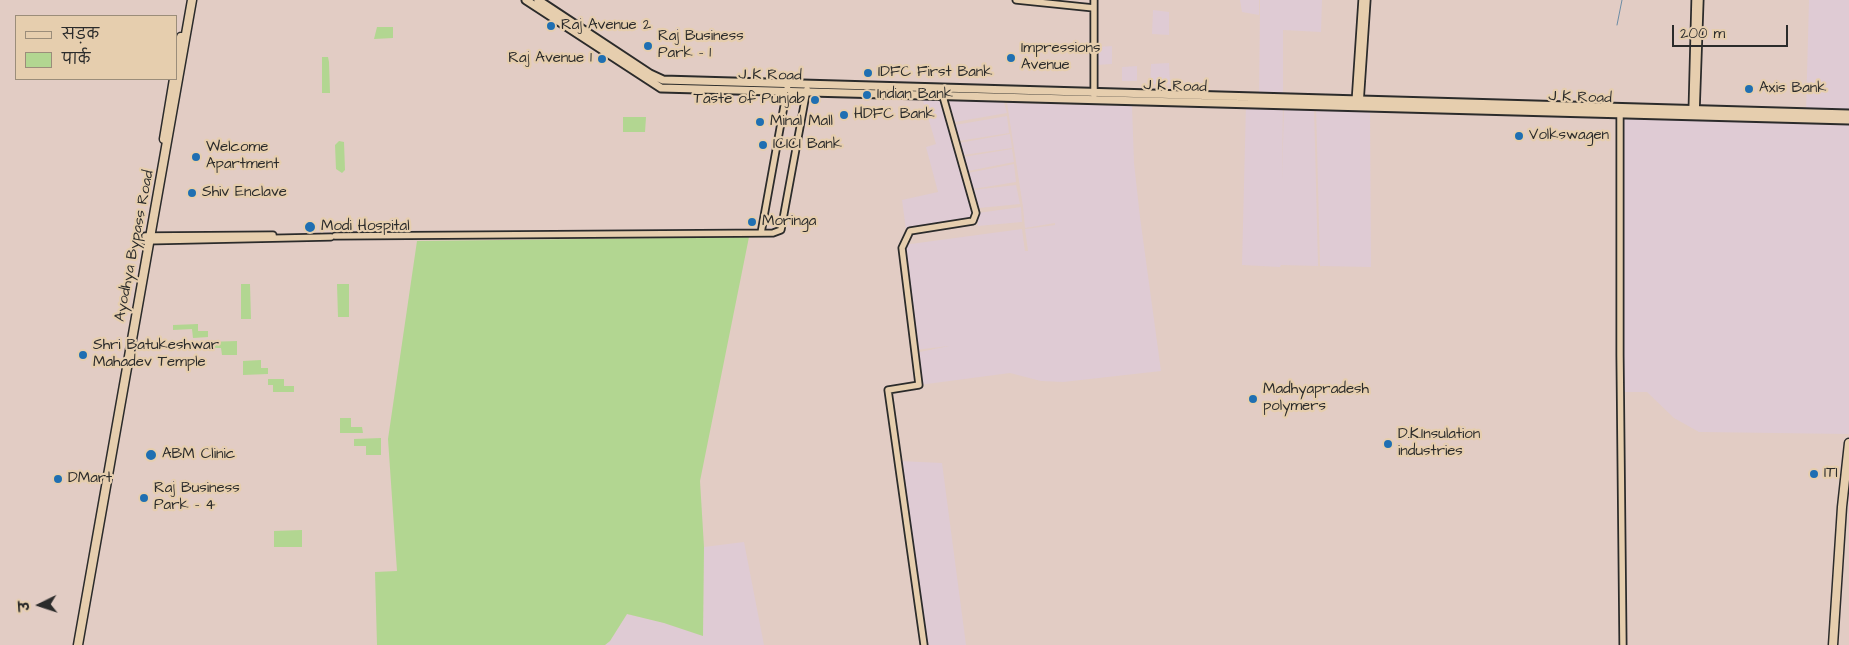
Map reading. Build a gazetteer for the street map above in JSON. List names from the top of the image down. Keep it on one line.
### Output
{"streets":{"main road":["J K Road","Ayodhya Bypass Road"]},"places":["Raj Avenue 2","Raj Business Park - 1","Impressions Avenue","Raj Avenue 1","IDFC First Bank","Axis Bank","Indian Bank","Taste of Punjab","HDFC Bank","Minal Mall","Volkswagen","ICICI Bank","Welcome Apartment","Shiv Enclave","Moringa","Modi Hospital","Shri Batukeshwar Mahadev Temple","Madhyapradesh polymers","D.K.Insulation industries","ABM Clinic","ITI","DMart","Raj Business Park - 4"],"legend":["सड़क","पार्क"],"scale_bar":"200 m","north":"left"}
